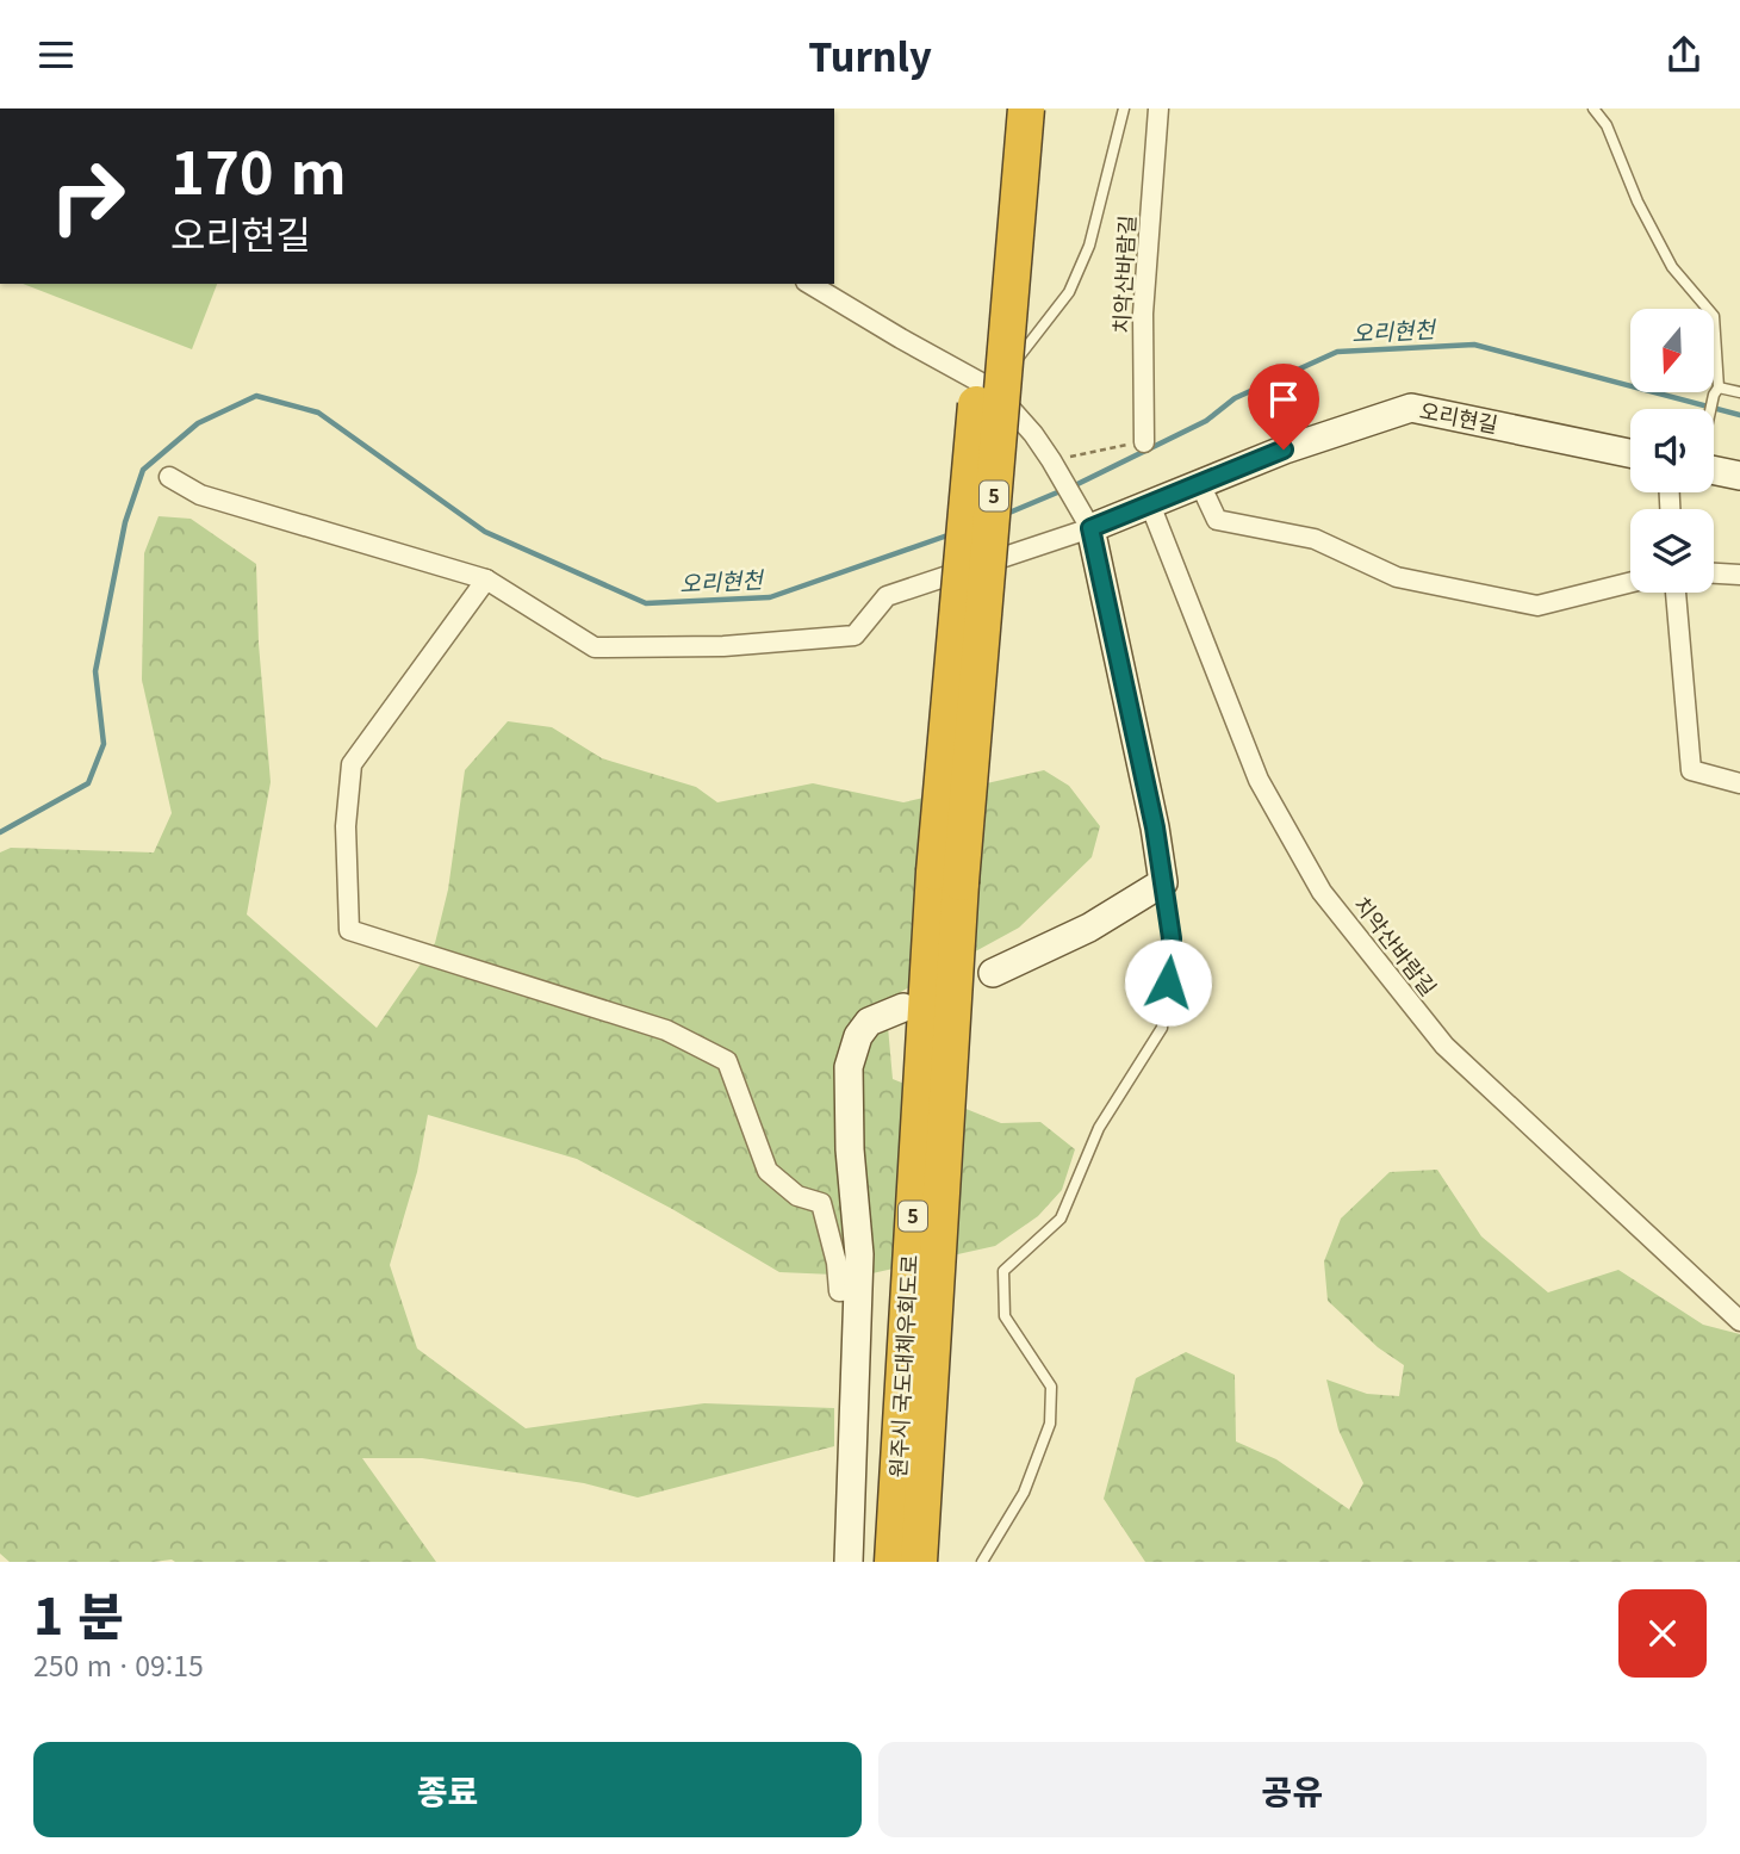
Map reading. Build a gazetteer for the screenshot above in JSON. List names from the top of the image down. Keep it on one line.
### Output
{"streets":{"highway":["5","원주시 국도대체우회도로"],"street":["치악산바람길","오리현길"]},"crossings":[["치악산바람길","오리현길"],["5","원주시 국도대체우회도로"]],"water":["오리현천"],"north":"bottom","page":{"header":"Turnly","turn":["170 m","오리현길"],"heading":["1 분","250 m · 09:15"],"buttons":["종료","공유"]}}
